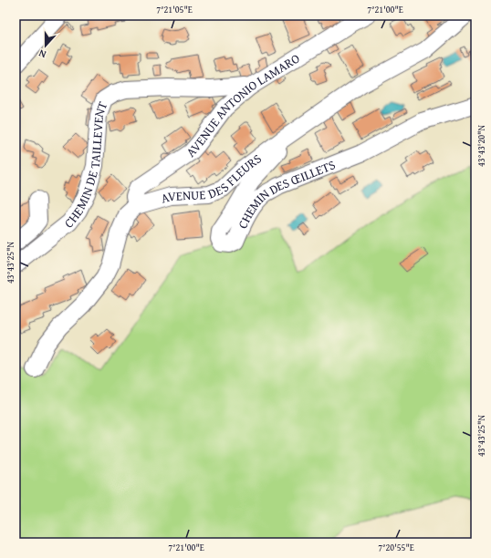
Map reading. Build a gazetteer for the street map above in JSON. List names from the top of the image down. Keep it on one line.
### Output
{"streets":{"street":["AVENUE ANTONIO LAMARO","CHEMIN DE TAILLEVENT","AVENUE DES FLEURS","CHEMIN DES ŒILLETS"]},"crossings":[["AVENUE ANTONIO LAMARO","CHEMIN DE TAILLEVENT"],["AVENUE ANTONIO LAMARO","AVENUE DES FLEURS"],["AVENUE DES FLEURS","CHEMIN DES ŒILLETS"]],"north":"bottom","coordinates":["7°21'05\"E","7°21'00\"E","43°43'20\"N","43°43'25\"N","7°20'55\"E"]}
